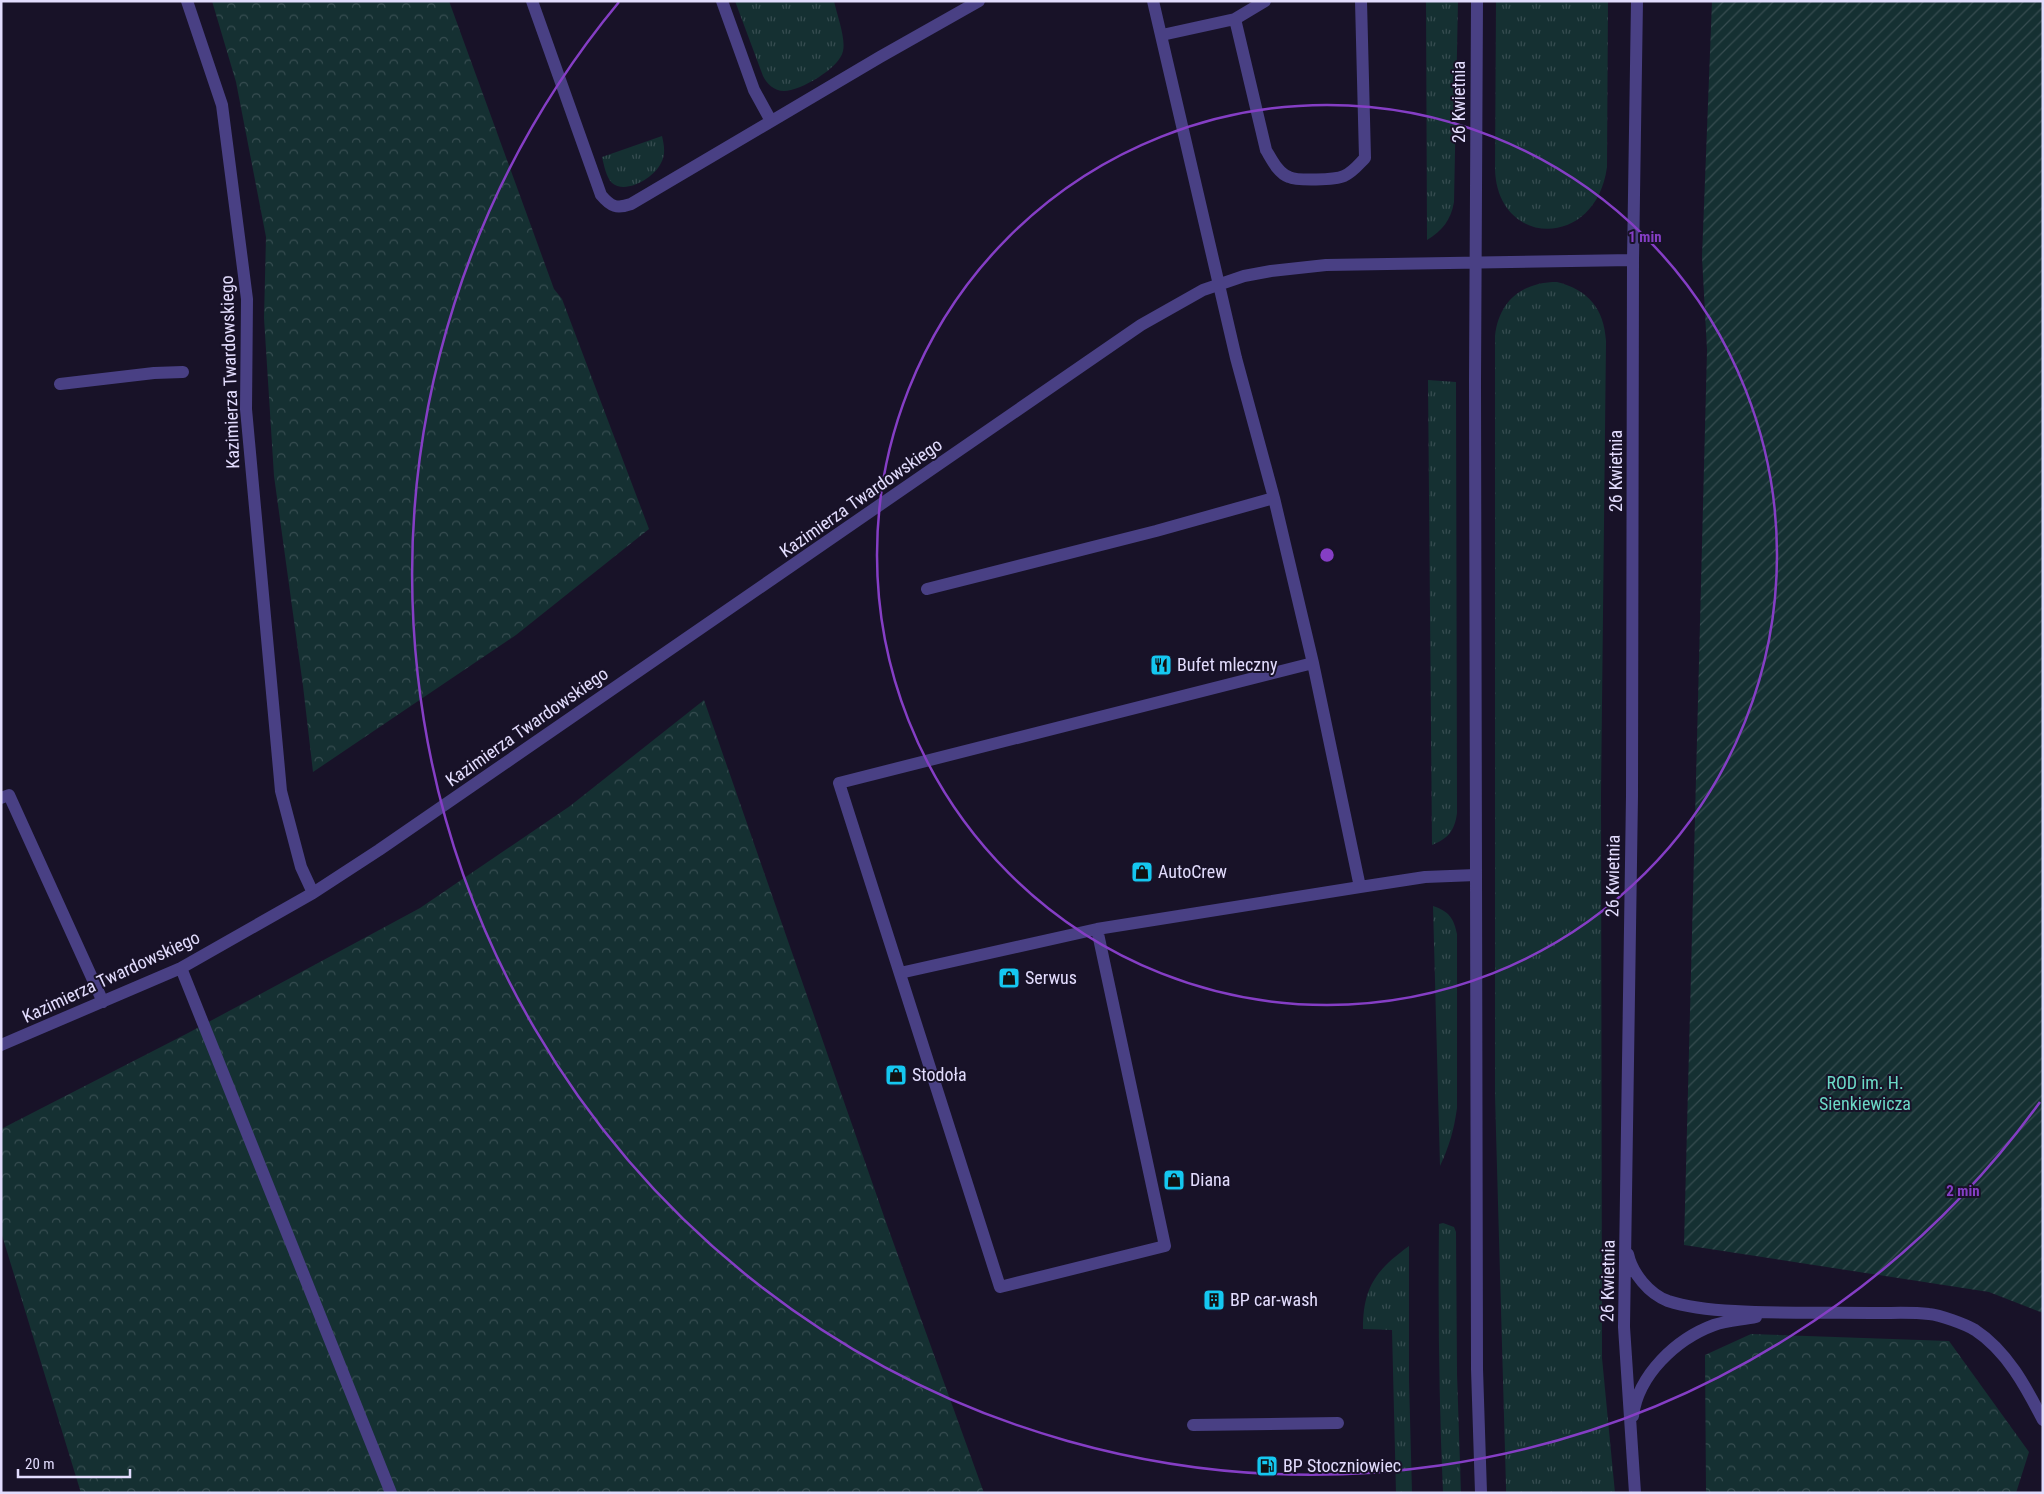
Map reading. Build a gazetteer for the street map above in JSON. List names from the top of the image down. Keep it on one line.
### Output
{"streets":{"street":["26 Kwietnia","Kazimierza Twardowskiego"]},"crossings":[["26 Kwietnia","Kazimierza Twardowskiego"]],"parks":["ROD im. H. Sienkiewicza"],"places":{"restaurant":["Bufet mleczny"],"shop":["AutoCrew","Serwus","Stodoła","Diana"],"building":["BP car-wash"],"fuel station":["BP Stoczniowiec"]},"scale_bar":"20 m","rings":["1 min","2 min"]}
